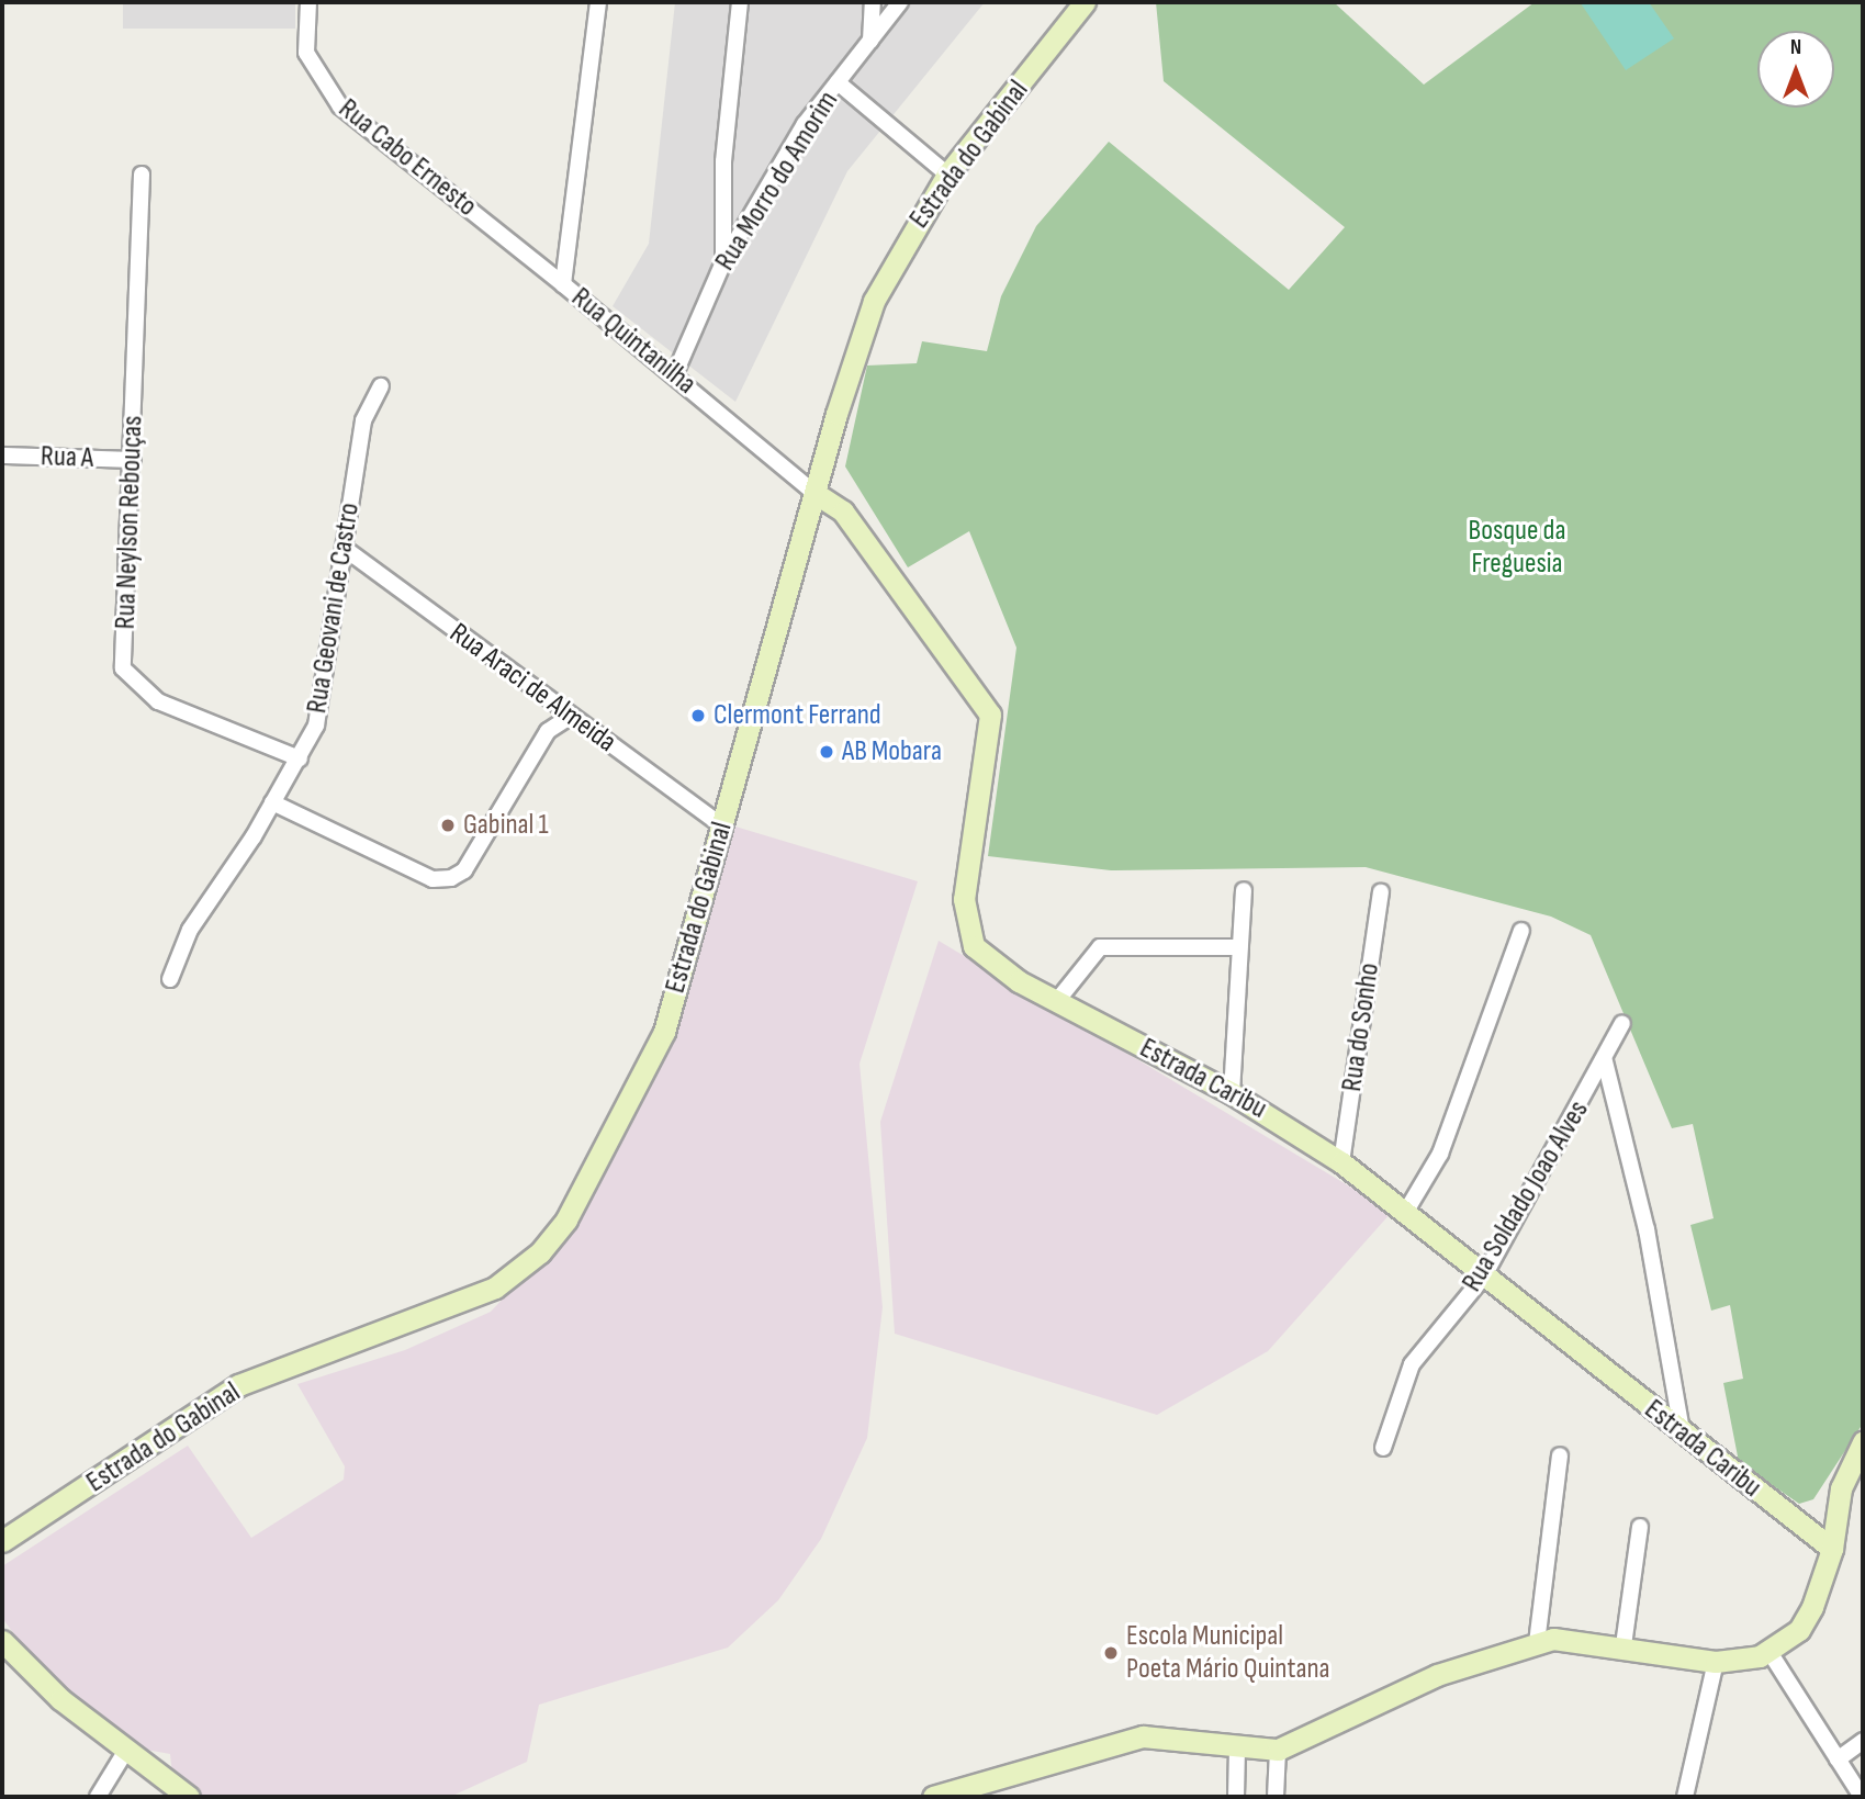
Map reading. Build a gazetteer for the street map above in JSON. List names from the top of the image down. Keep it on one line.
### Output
{"streets":{"main road":["Estrada do Gabinal","Estrada Caribu"],"street":["Rua Cabo Ernesto","Rua Morro do Amorim","Rua Quintanilha","Rua A","Rua Neylson Rebouças","Rua Geovani de Castro","Rua Araci de Almeida","Rua do Sonho","Rua Soldado Joao Alves"]},"crossings":[["Estrada do Gabinal","Rua Quintanilha"],["Estrada do Gabinal","Rua Araci de Almeida"],["Estrada do Gabinal","Estrada Caribu"],["Rua Cabo Ernesto","Rua Quintanilha"],["Rua Morro do Amorim","Rua Quintanilha"],["Rua Quintanilha","Estrada Caribu"],["Rua A","Rua Neylson Rebouças"],["Rua Neylson Rebouças","Rua Geovani de Castro"],["Rua Geovani de Castro","Rua Araci de Almeida"],["Rua do Sonho","Estrada Caribu"],["Estrada Caribu","Rua Soldado Joao Alves"]],"parks":["Bosque da Freguesia"],"places":["Clermont Ferrand","AB Mobara","Gabinal 1","Escola Municipal Poeta Mário Quintana"],"north":"top"}
